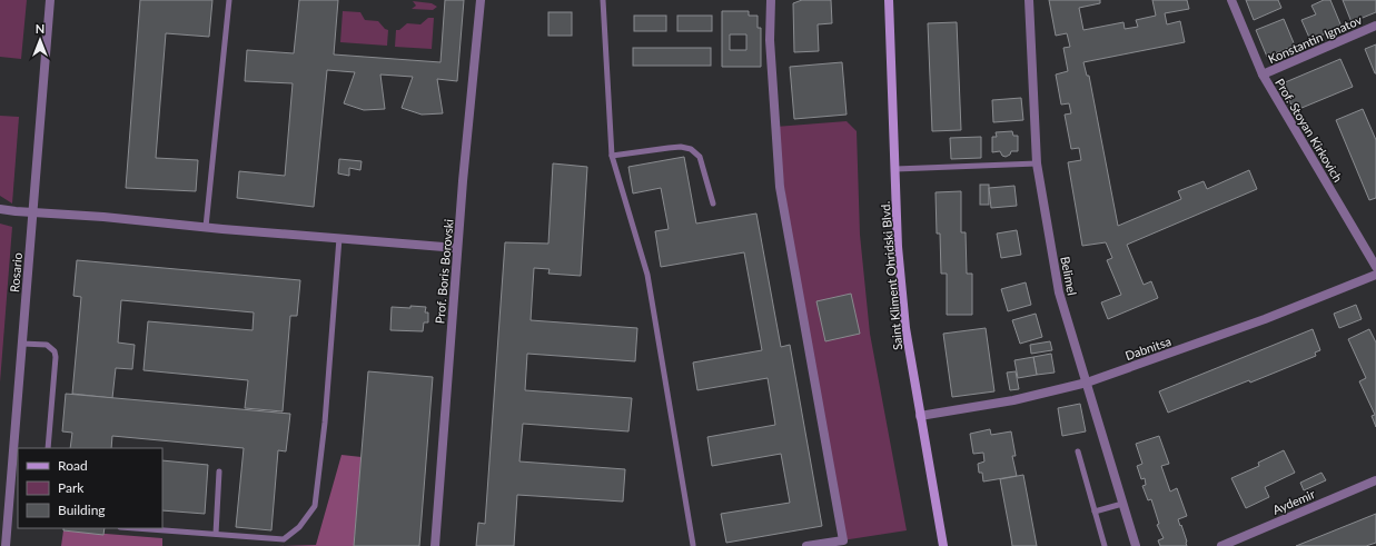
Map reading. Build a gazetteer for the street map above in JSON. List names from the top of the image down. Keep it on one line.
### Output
{"streets":{"main road":["Saint Kliment Ohridski Blvd."],"street":["Konstantin Ignatov","Prof. Stoyan Kirkovich","Prof. Boris Borovski","Rosario","Belimel","Dabnitsa","Aydemir"]},"crossings":[["Konstantin Ignatov","Prof. Stoyan Kirkovich"],["Saint Kliment Ohridski Blvd.","Dabnitsa"],["Belimel","Dabnitsa"]],"legend":["Road","Park","Building"],"north":"top"}
